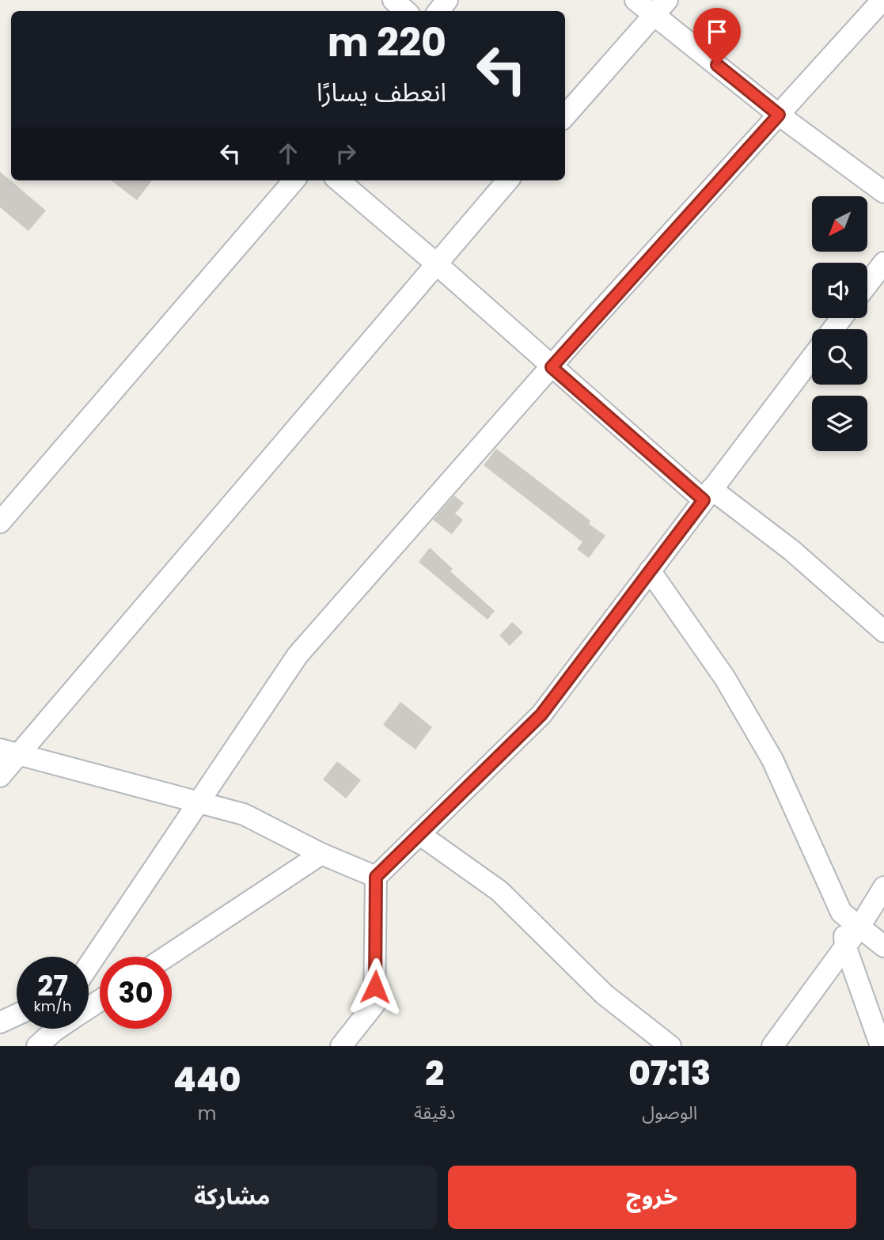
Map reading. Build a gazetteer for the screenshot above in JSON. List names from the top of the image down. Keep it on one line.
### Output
{"north":"bottom left","page":{"turn":["220 m","انعطف يسارًا"],"speed":"27 km/h","limit":"30","eta":["07:13","الوصول","2","دقيقة","440","m"],"buttons":["خروج","مشاركة"]}}
